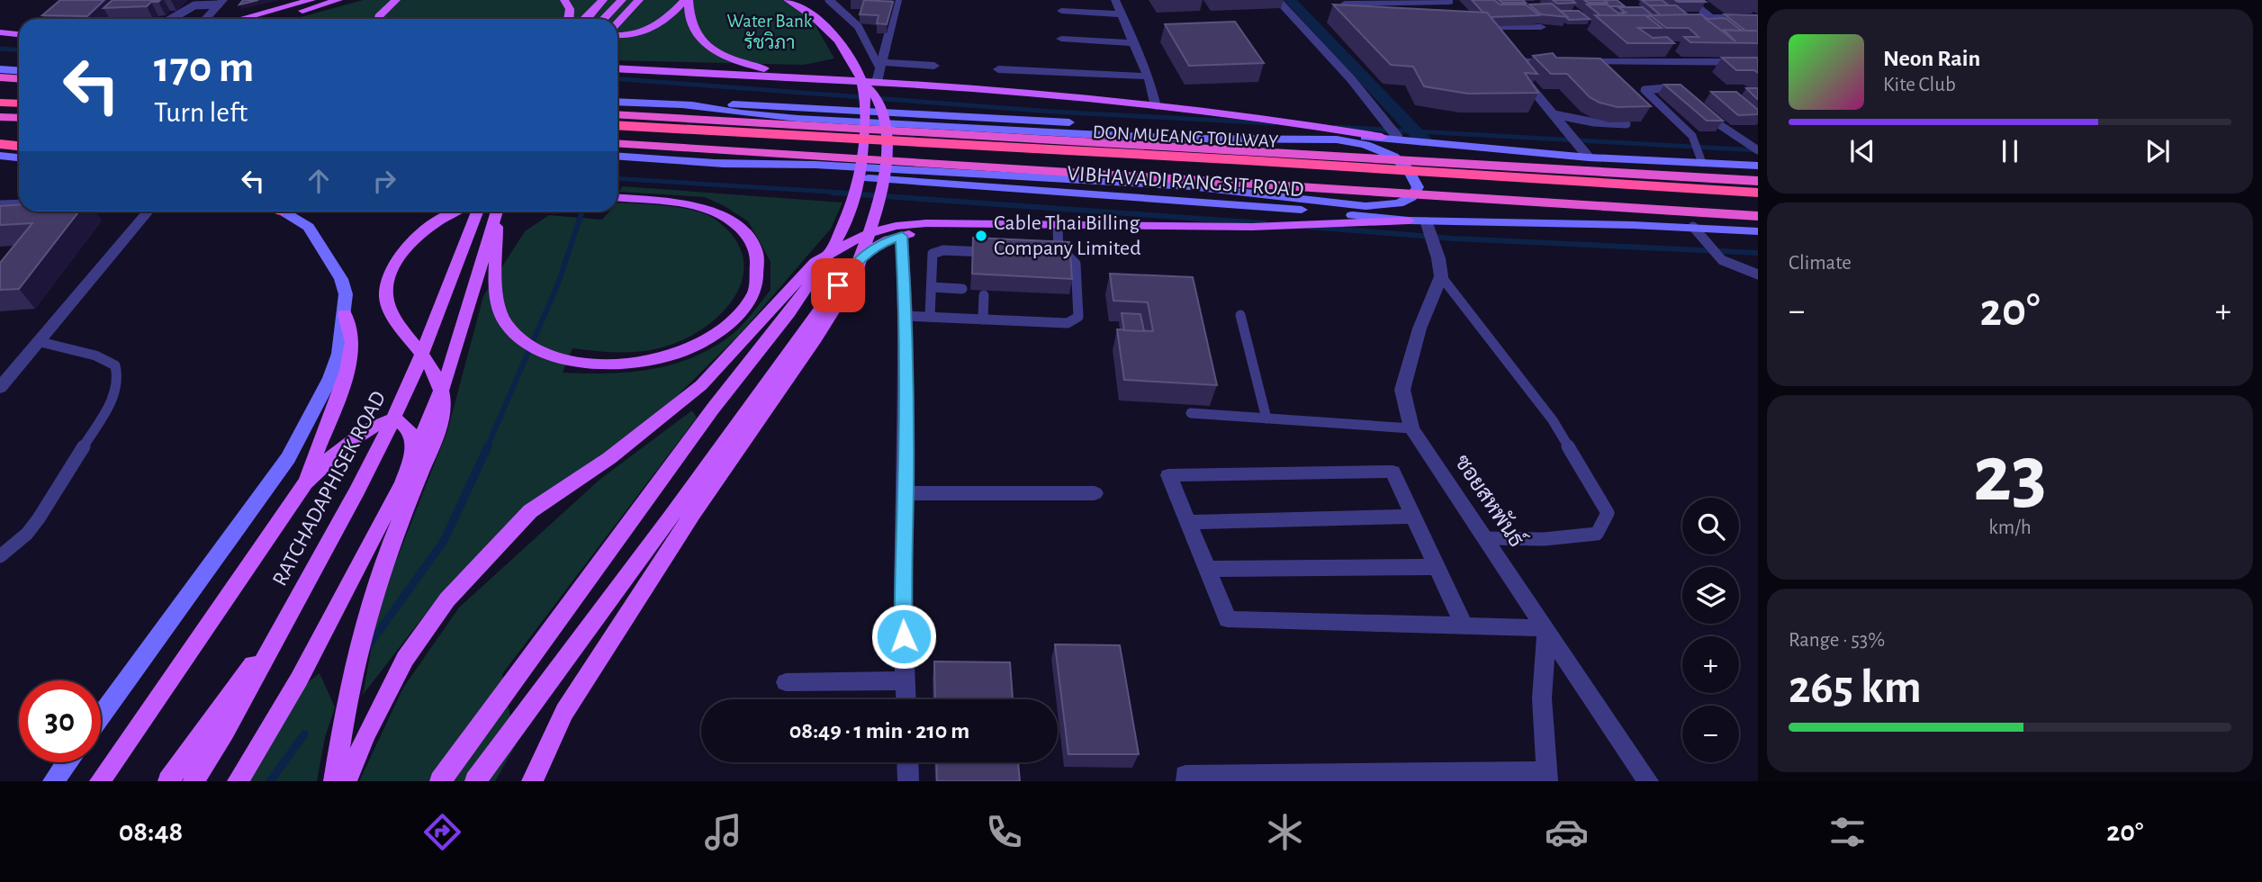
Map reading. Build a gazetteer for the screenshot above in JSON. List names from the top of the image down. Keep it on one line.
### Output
{"streets":{"highway":["DON MUEANG TOLLWAY","VIBHAVADI RANGSIT ROAD"],"main road":["RATCHADAPHISEK ROAD"],"street":["ซอยสหพันธ์"]},"parks":["Water Bank รัชวิภา"],"places":["Cable Thai Billing Company Limited"],"page":{"turn":["170 m","Turn left"],"song":["Neon Rain","Kite Club"],"tile":["Climate",["23","km/h"],["Range · 53%","265 km"]],"heat":["−","20°","+"],"map_buttons":["+","−"],"limit":"30","trip":"08:49 · 1 min · 210 m","tabs":["08:48","20°"]}}
